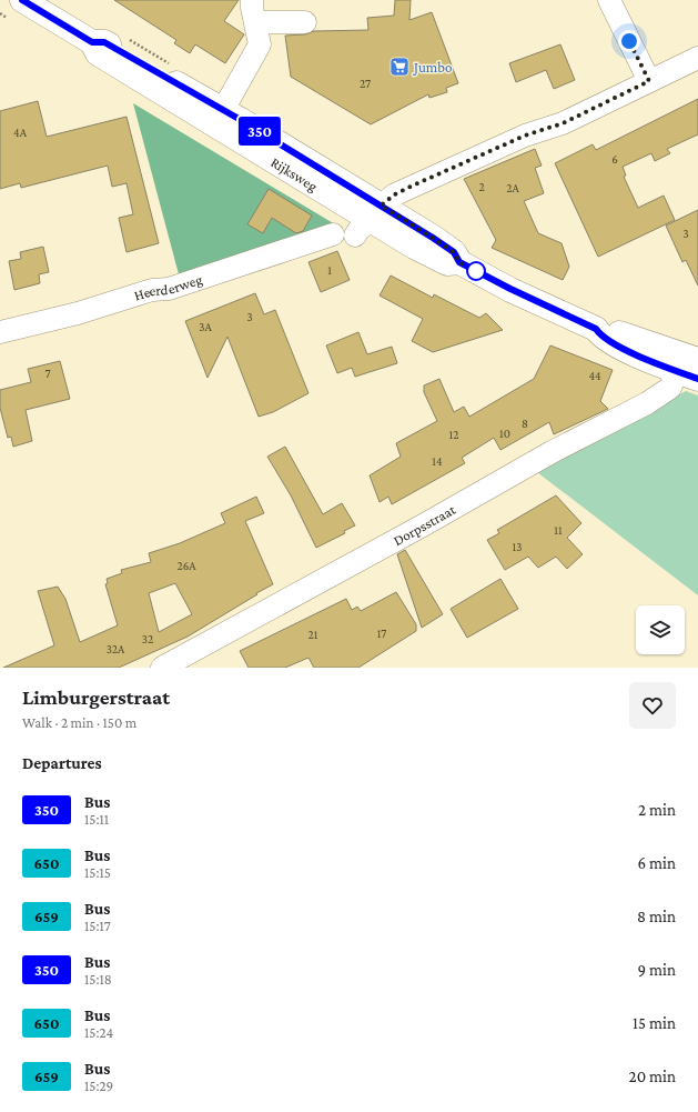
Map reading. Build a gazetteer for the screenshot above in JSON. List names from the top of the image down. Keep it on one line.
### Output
{"streets":{"main road":["Rijksweg"],"street":["Heerderweg","Dorpsstraat"]},"crossings":[["Rijksweg","Heerderweg"],["Rijksweg","Dorpsstraat"]],"places":{"supermarket":["Jumbo"]},"lines":["bus line 350"],"house_numbers":["27","4A","6","2","2A","3","1","3","3A","7","44","8","10","12","14","11","13","26A","17","21","32","32A"],"page":{"on_map":"350","heading":[["Limburgerstraat","Walk · 2 min · 150 m"],"Departures"],"list":[{"mark":"350","name":"Bus","note":"15:11","value":"2 min"},{"mark":"650","name":"Bus","note":"15:15","value":"6 min"},{"mark":"659","name":"Bus","note":"15:17","value":"8 min"},{"mark":"350","name":"Bus","note":"15:18","value":"9 min"},{"mark":"650","name":"Bus","note":"15:24","value":"15 min"},{"mark":"659","name":"Bus","note":"15:29","value":"20 min"}]}}
